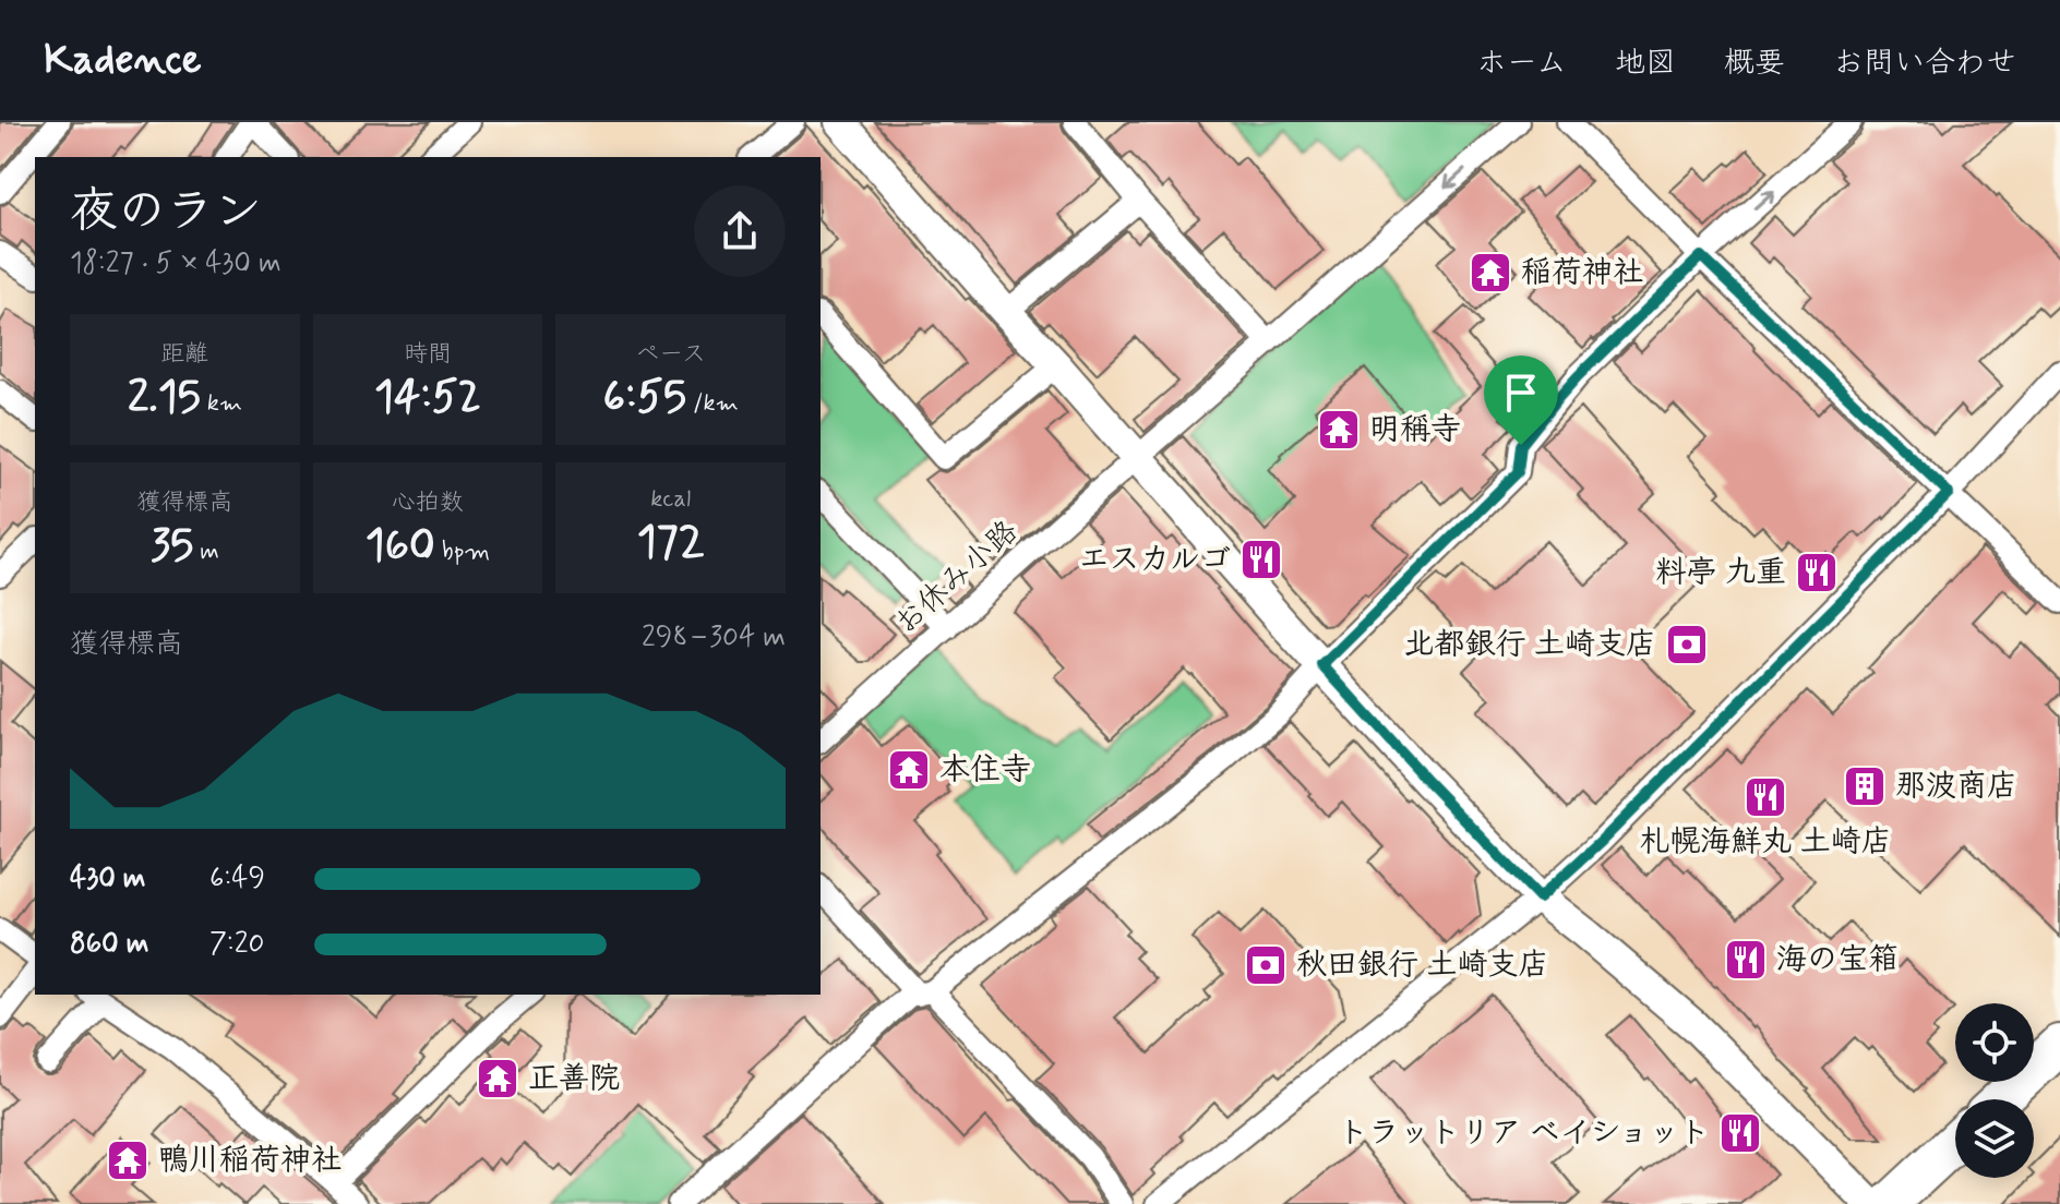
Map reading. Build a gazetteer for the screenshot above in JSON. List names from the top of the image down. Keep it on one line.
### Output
{"streets":{"street":["お休み小路"]},"one_way":["お休み小路"],"places":{"temple":["稲荷神社","明稱寺","本住寺","正善院","鴨川稲荷神社"],"restaurant":["エスカルゴ","料亭 九重","札幌海鮮丸 土崎店","海の宝箱","トラットリア ベイショット"],"bank":["北都銀行 土崎支店","秋田銀行 土崎支店"],"building":["那波商店"]},"page":{"header":"Kadence","nav":["ホーム","地図","概要","お問い合わせ"],"heading":["夜のラン","18:27 · 5 × 430 m"],"stats":[["距離","2.15 km"],["時間","14:52"],["ペース","6:55 /km"],["獲得標高","35 m"],["心拍数","160 bpm"],["kcal","172"]],"chart":["獲得標高","298–304 m"],"list":[{"name":"430 m","note":"6:49"},{"name":"860 m","note":"7:20"}]}}
